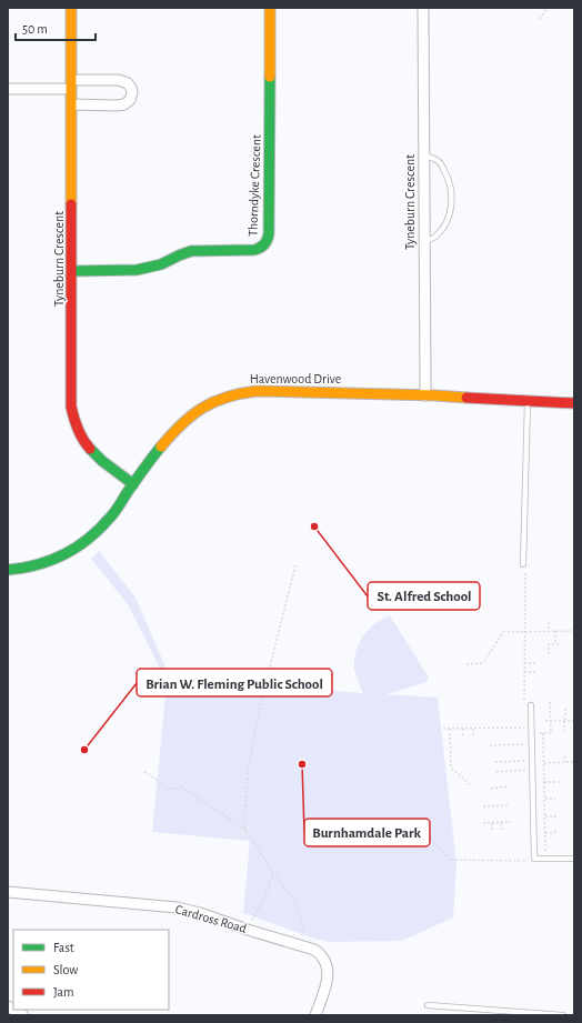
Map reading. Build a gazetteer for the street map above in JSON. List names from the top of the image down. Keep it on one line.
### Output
{"streets":{"street":["Thorndyke Crescent","Tyneburn Crescent","Havenwood Drive","Cardross Road"]},"crossings":[["Thorndyke Crescent","Tyneburn Crescent"],["Tyneburn Crescent","Havenwood Drive"]],"places":["St. Alfred School","Brian W. Fleming Public School","Burnhamdale Park"],"legend":["Fast","Slow","Jam"],"scale_bar":"50 m"}
